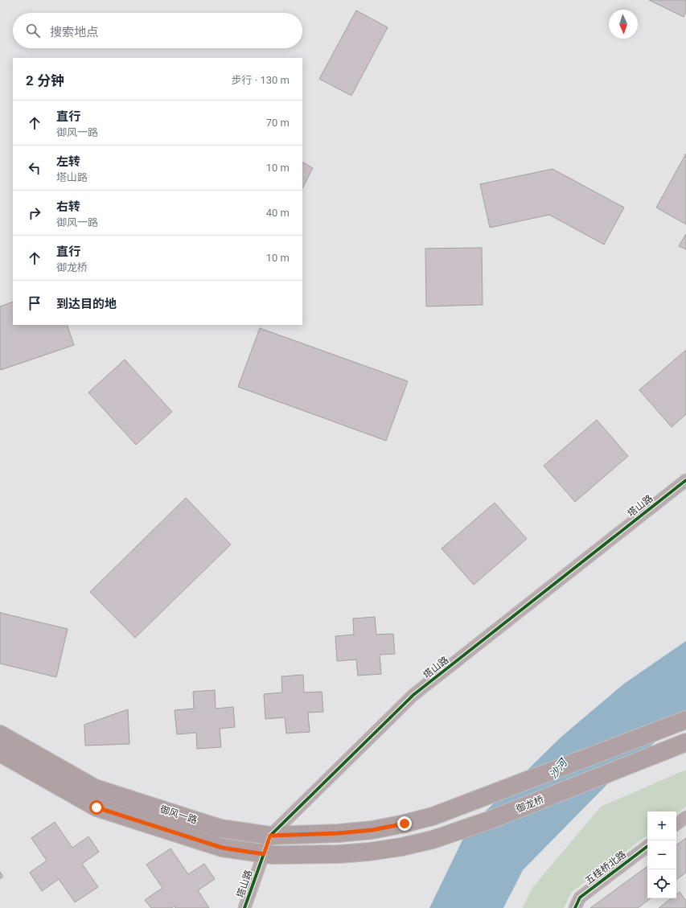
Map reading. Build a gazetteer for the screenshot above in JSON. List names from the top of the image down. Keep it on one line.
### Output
{"streets":{"main road":["御龙桥","御风一路"],"street":["塔山路","五桂桥北路"]},"crossings":[["塔山路","御风一路"],["御龙桥","御风一路"]],"water":["沙河"],"north":"bottom","page":{"search":"搜索地点","heading":["2 分钟","步行 · 130 m"],"list":[["直行","御风一路","70 m"],["左转","塔山路","10 m"],["右转","御风一路","40 m"],["直行","御龙桥","10 m"],"到达目的地"],"map_buttons":["+","−"]}}
